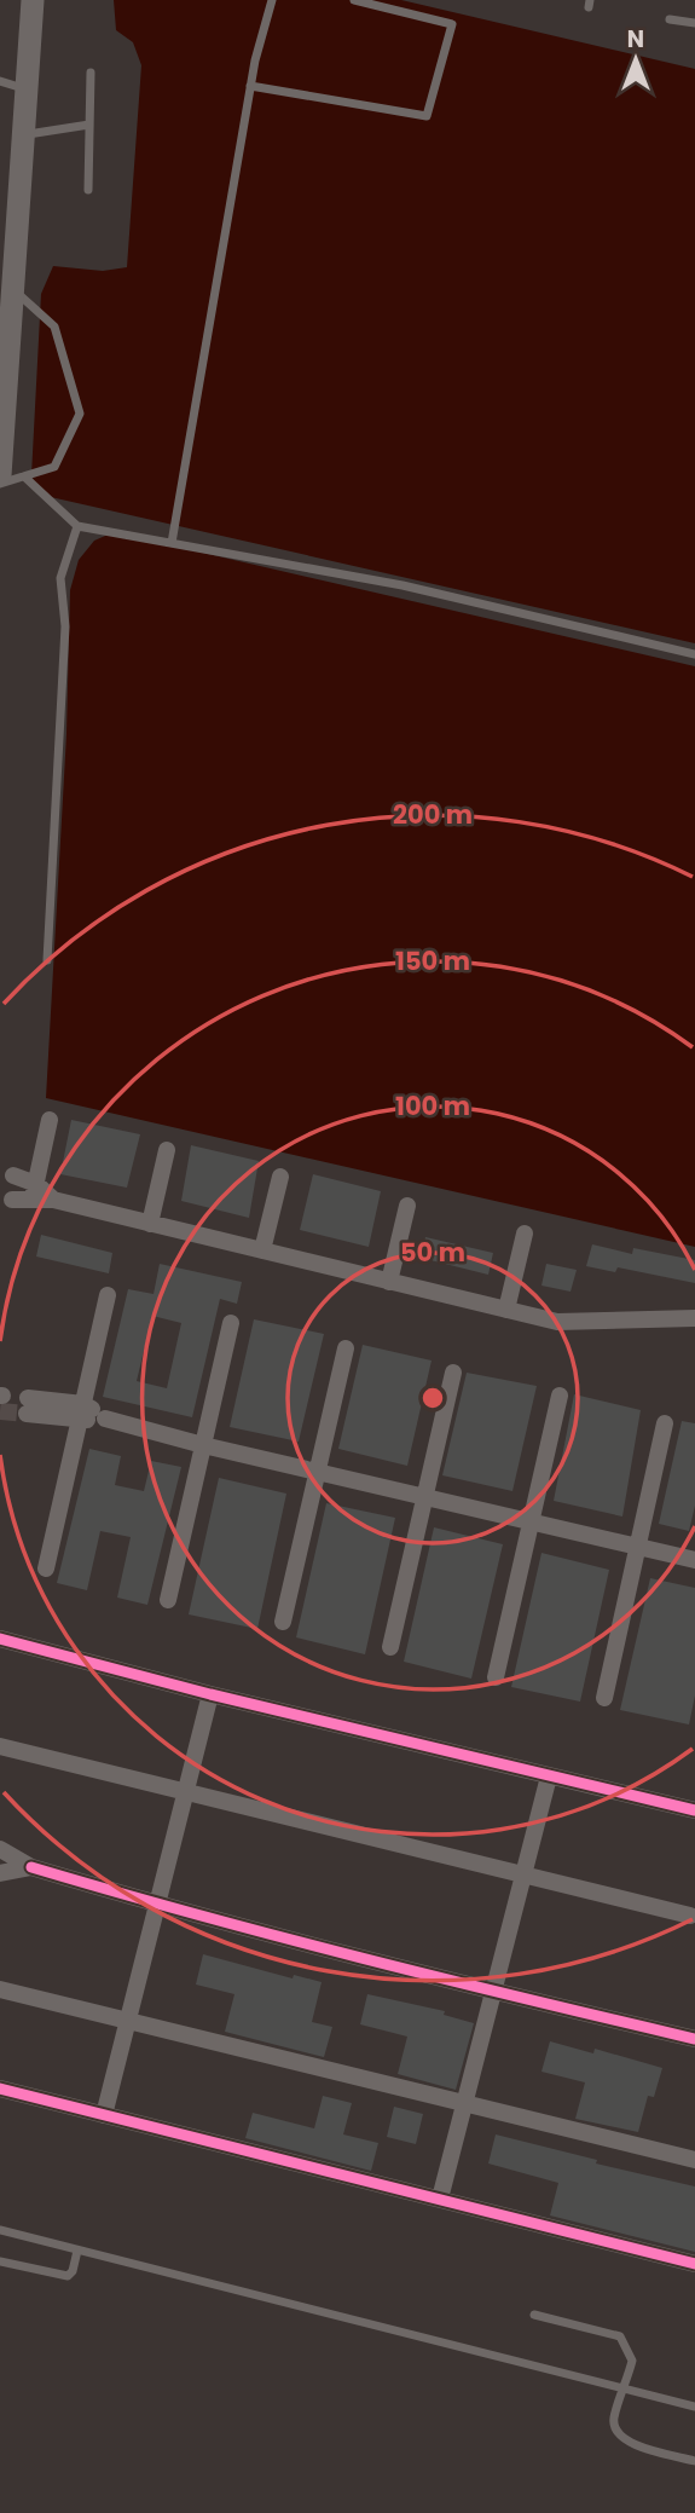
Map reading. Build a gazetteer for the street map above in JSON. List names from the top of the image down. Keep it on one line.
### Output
{"north":"top","rings":["200 m","150 m","100 m","50 m"]}
